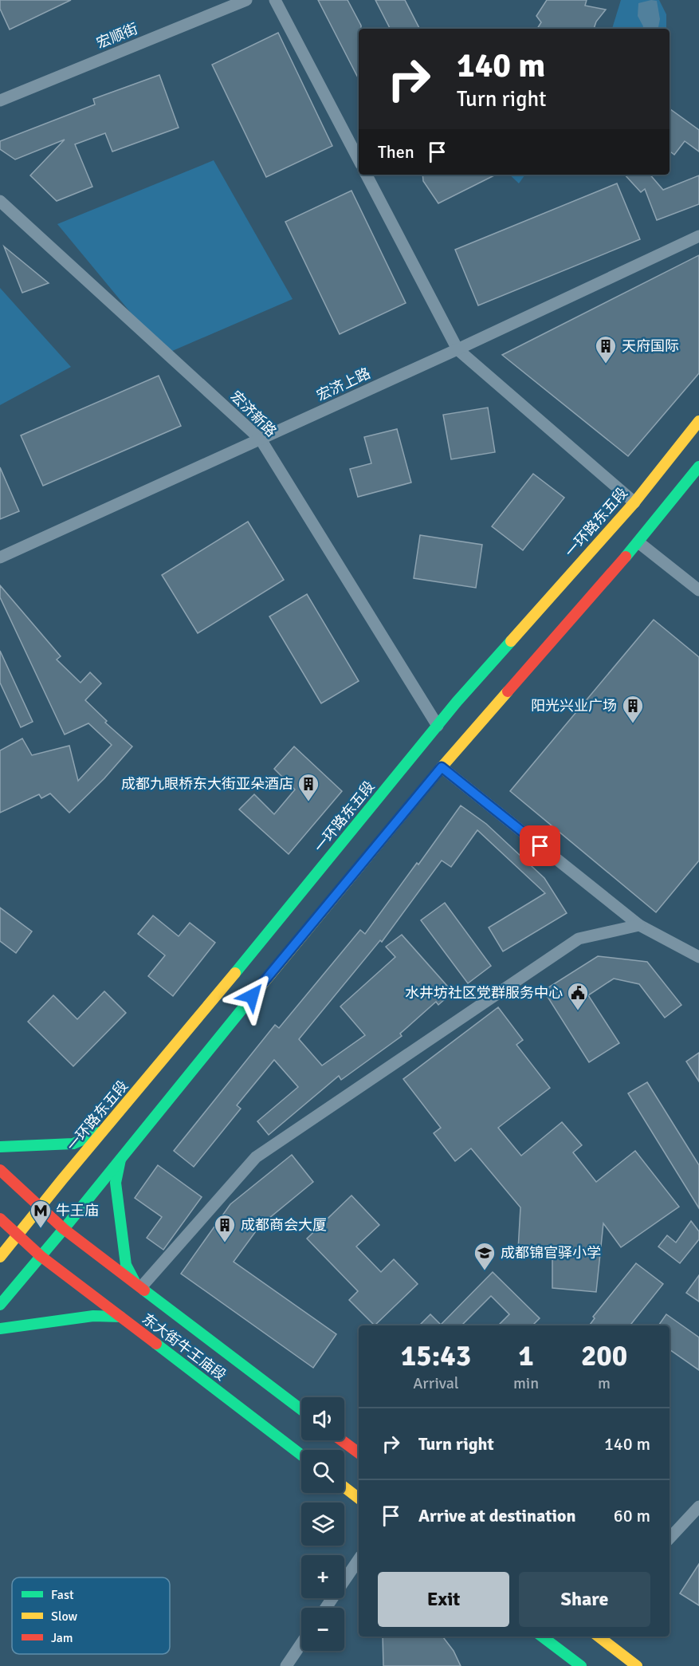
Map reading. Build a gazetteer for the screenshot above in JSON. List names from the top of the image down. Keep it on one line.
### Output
{"streets":{"main road":["一环路东五段","东大街牛王庙段"],"street":["宏顺街","宏济上路","宏济新路"]},"crossings":[["宏济上路","宏济新路"],["宏济新路","一环路东五段"],["一环路东五段","东大街牛王庙段"]],"places":{"building":["天府国际","阳光兴业广场","成都九眼桥东大街亚朵酒店","成都商会大厦"],"public building":["水井坊社区党群服务中心"],"metro station":["牛王庙"],"school or university":["成都锦官驿小学"]},"legend":["Fast","Slow","Jam"],"page":{"turn":["140 m","Turn right"],"then":"Then","eta":["15:43","Arrival","1","min","200","m"],"map_buttons":["+","−"],"list":[{"name":"Turn right","value":"140 m"},{"name":"Arrive at destination","value":"60 m"}],"buttons":["Exit","Share"]}}
